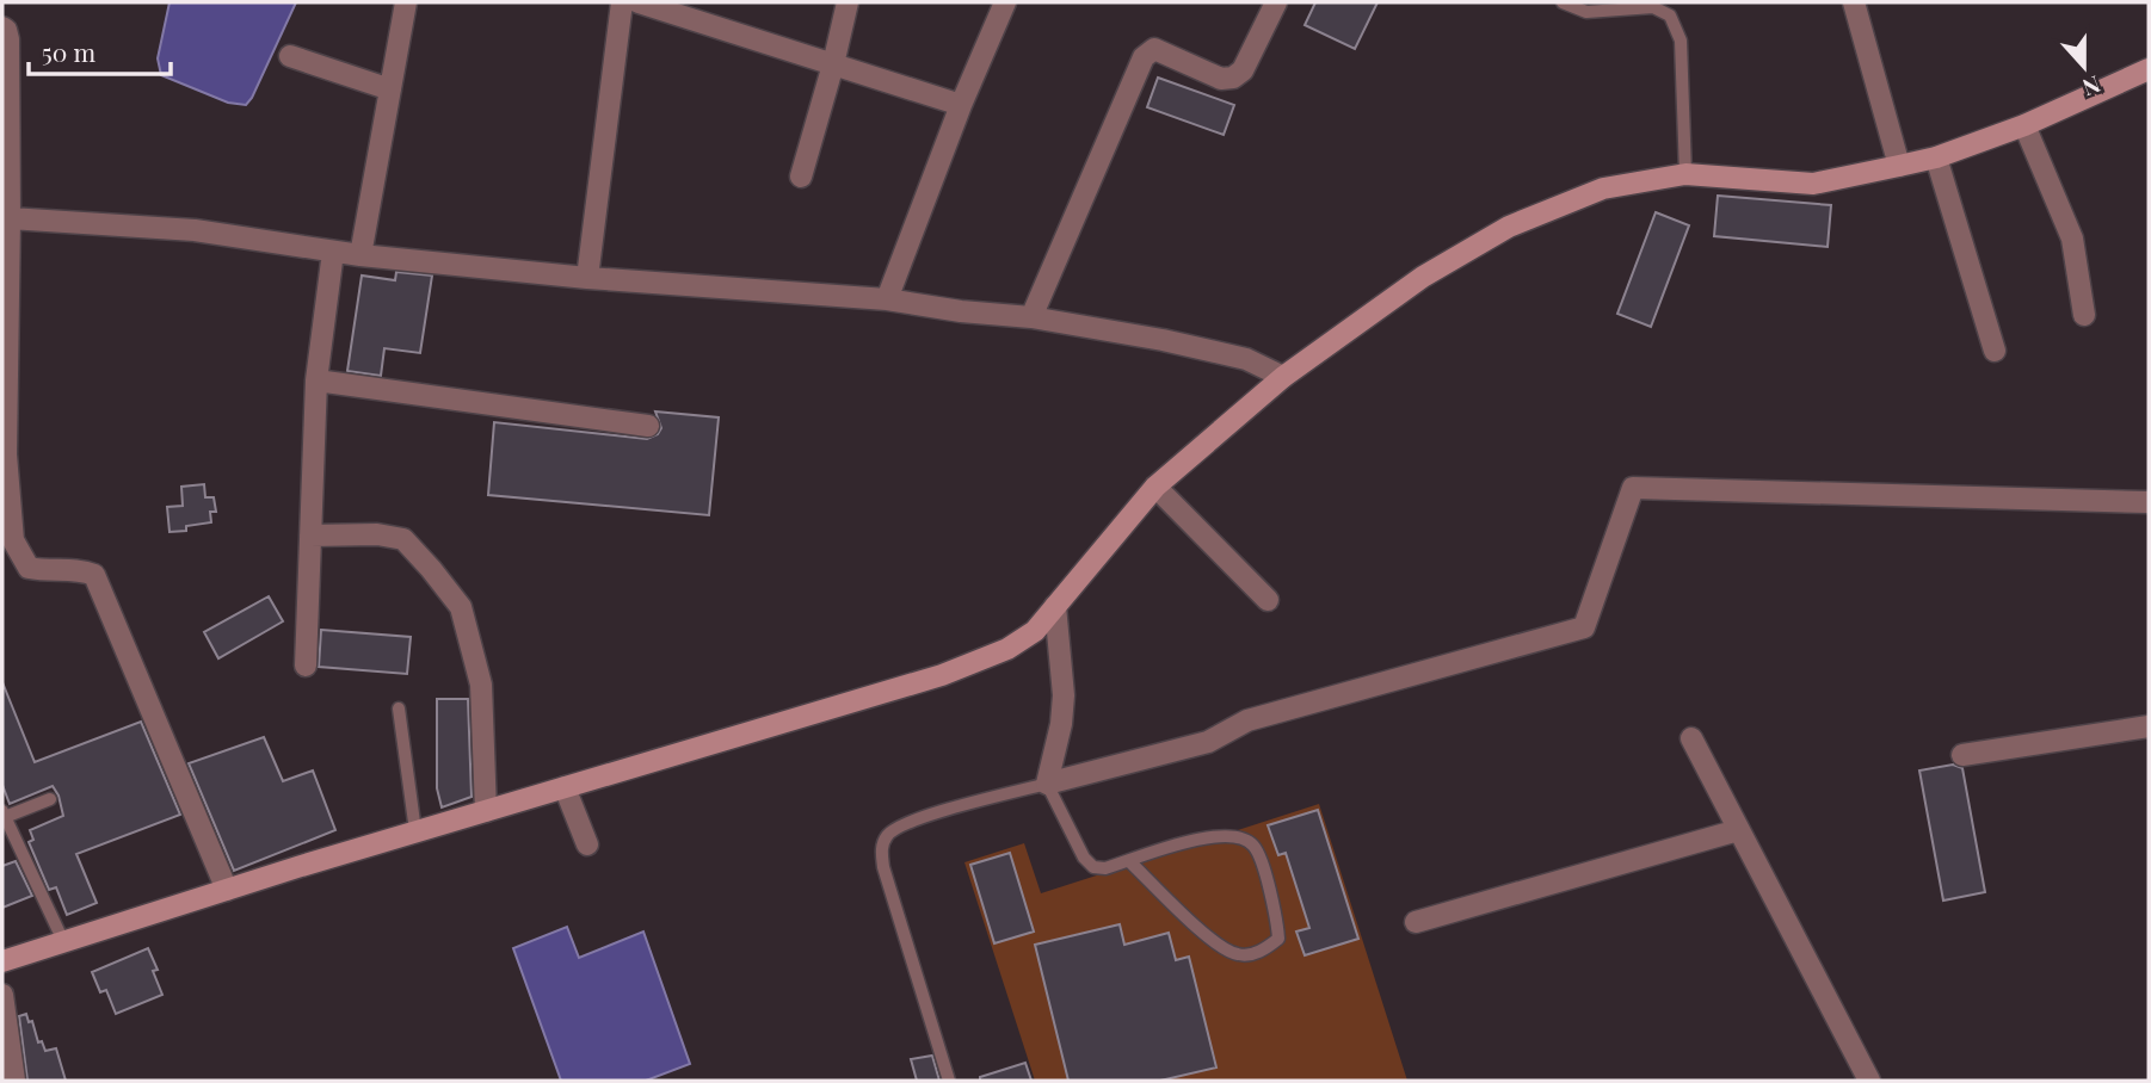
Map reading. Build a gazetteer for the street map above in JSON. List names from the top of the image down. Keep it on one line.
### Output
{"scale_bar":"50 m","north":"bottom"}
